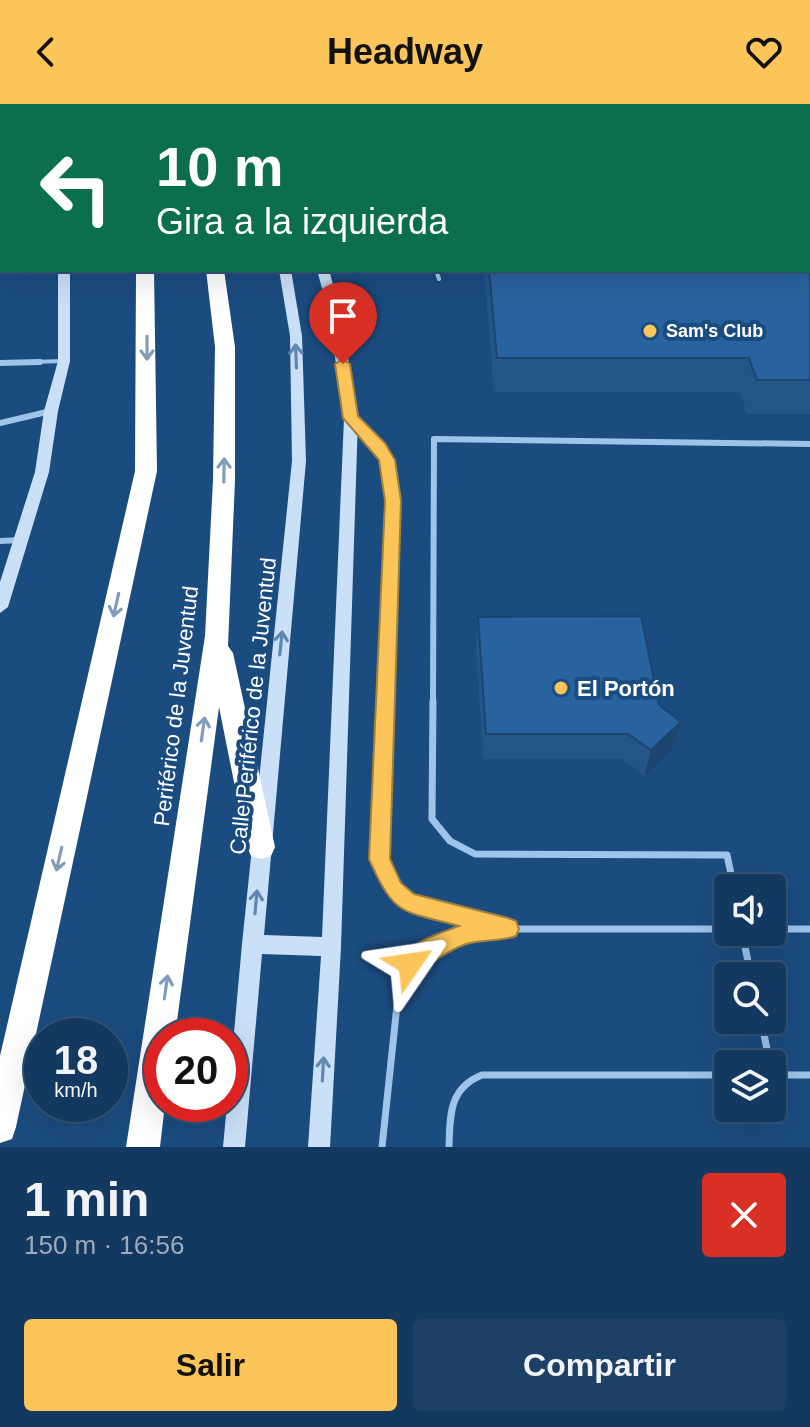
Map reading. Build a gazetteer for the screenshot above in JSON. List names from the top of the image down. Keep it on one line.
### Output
{"streets":{"highway":["Periférico de la Juventud"],"main road":["Calle Periférico de la Juventud"]},"places":["Sam's Club","El Portón"],"page":{"header":"Headway","turn":["10 m","Gira a la izquierda"],"speed":"18 km/h","limit":"20","heading":["1 min","150 m · 16:56"],"buttons":["Salir","Compartir"]}}
